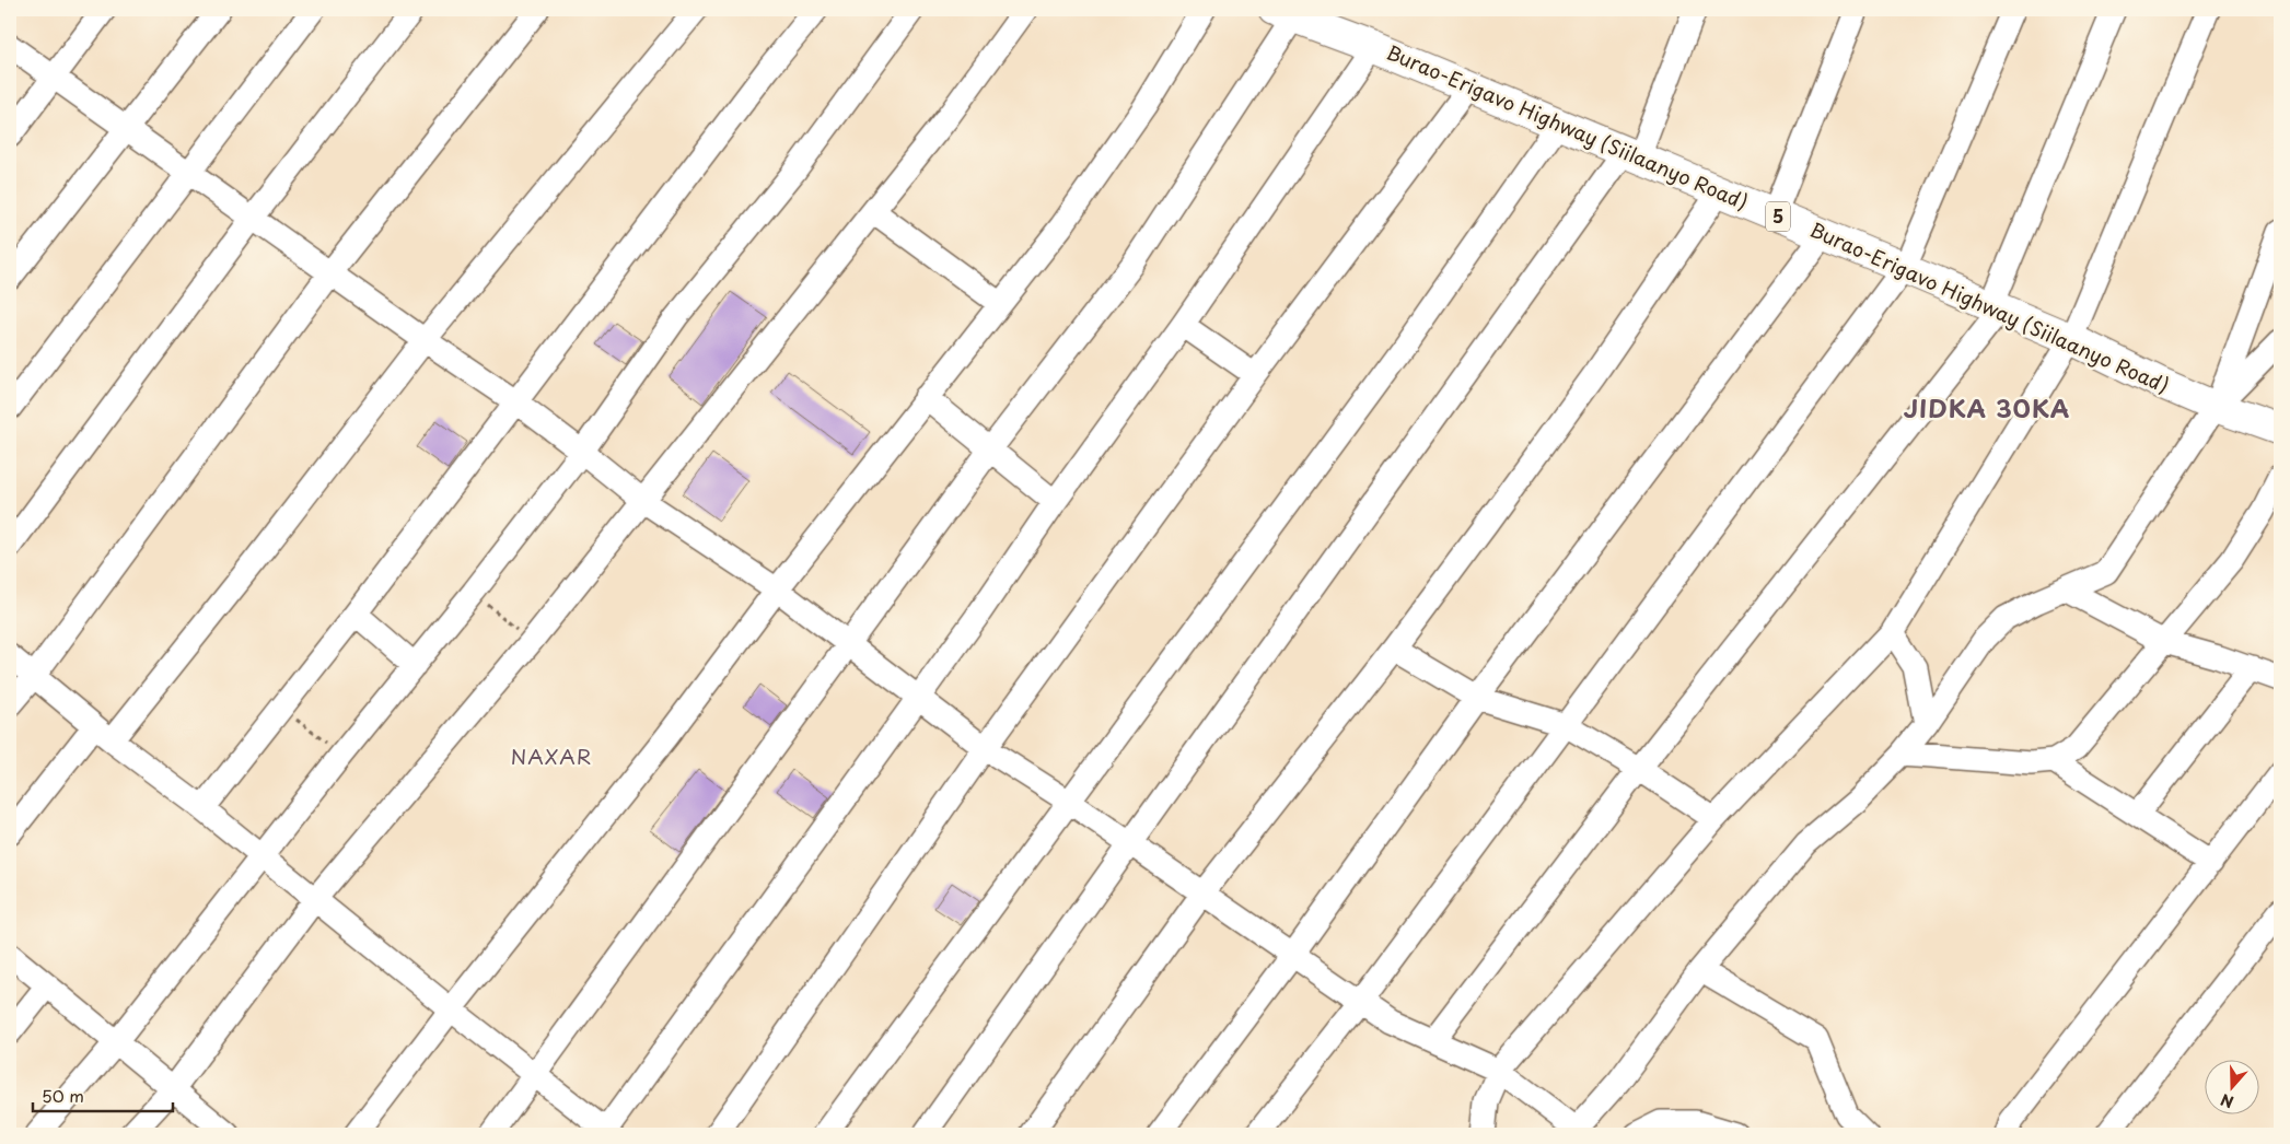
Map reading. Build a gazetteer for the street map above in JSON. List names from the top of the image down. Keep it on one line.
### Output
{"streets":{"highway":["Burao-Erigavo Highway (Siilaanyo Road)","5"]},"districts":["JIDKA 30KA","NAXAR"],"scale_bar":"50 m","north":"bottom"}
